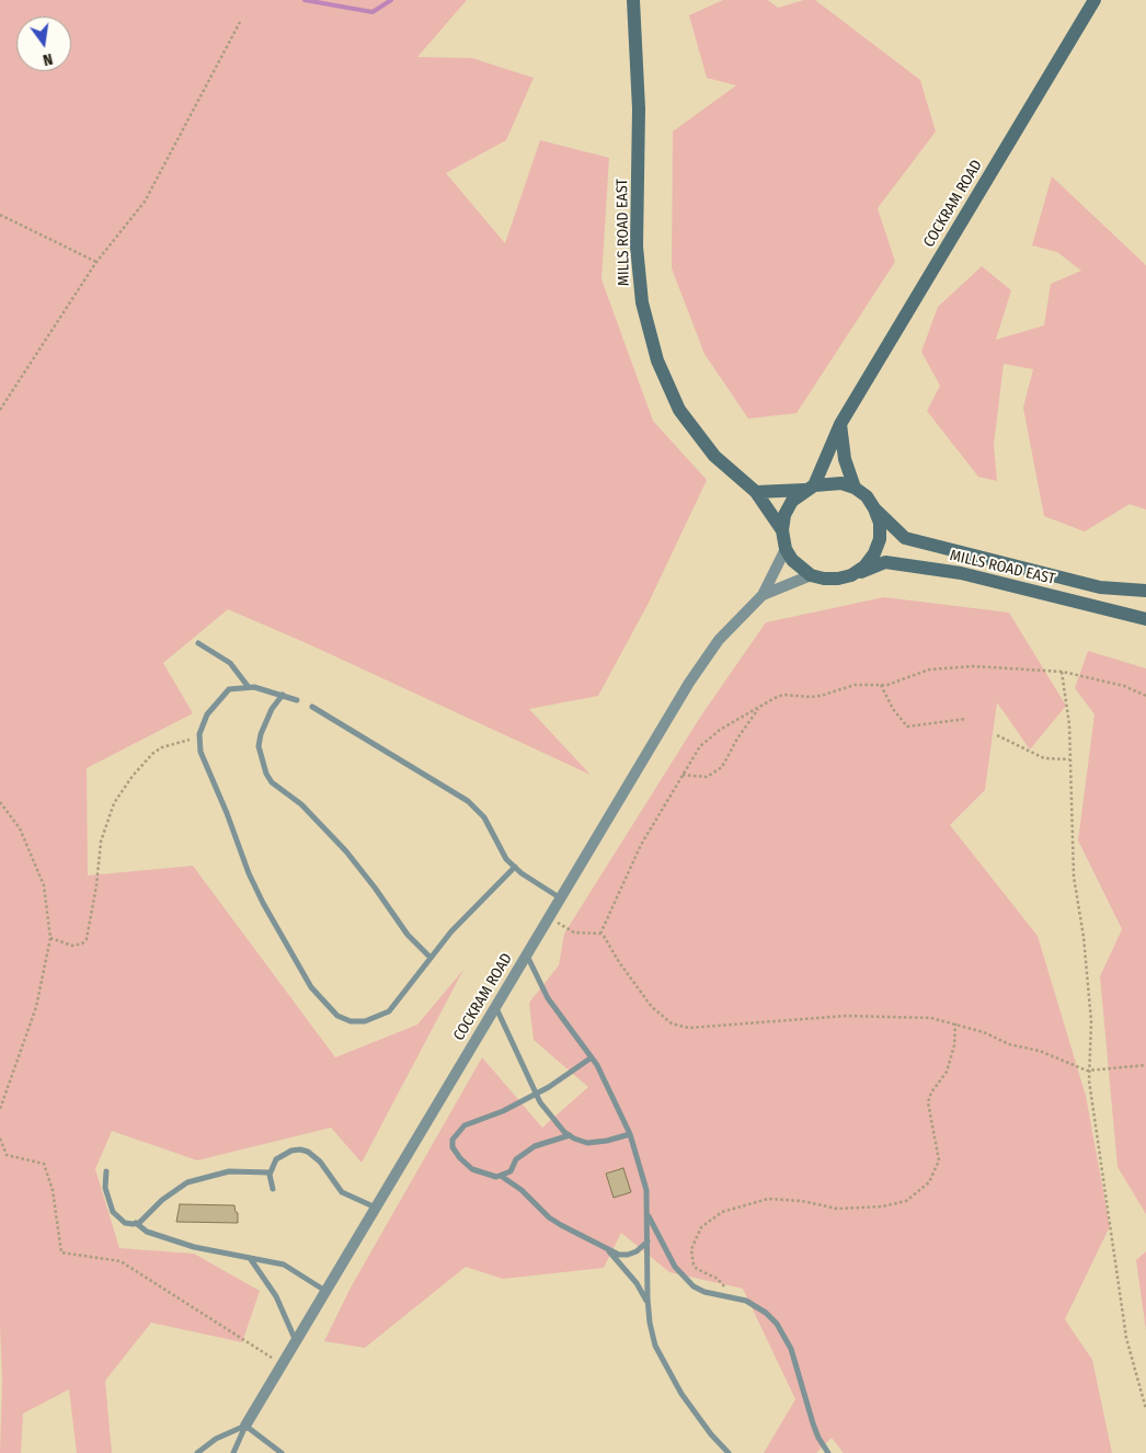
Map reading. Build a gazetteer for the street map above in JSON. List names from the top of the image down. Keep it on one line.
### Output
{"streets":{"main road":["COCKRAM ROAD","MILLS ROAD EAST"]},"crossings":[["COCKRAM ROAD","MILLS ROAD EAST"]],"north":"bottom"}
